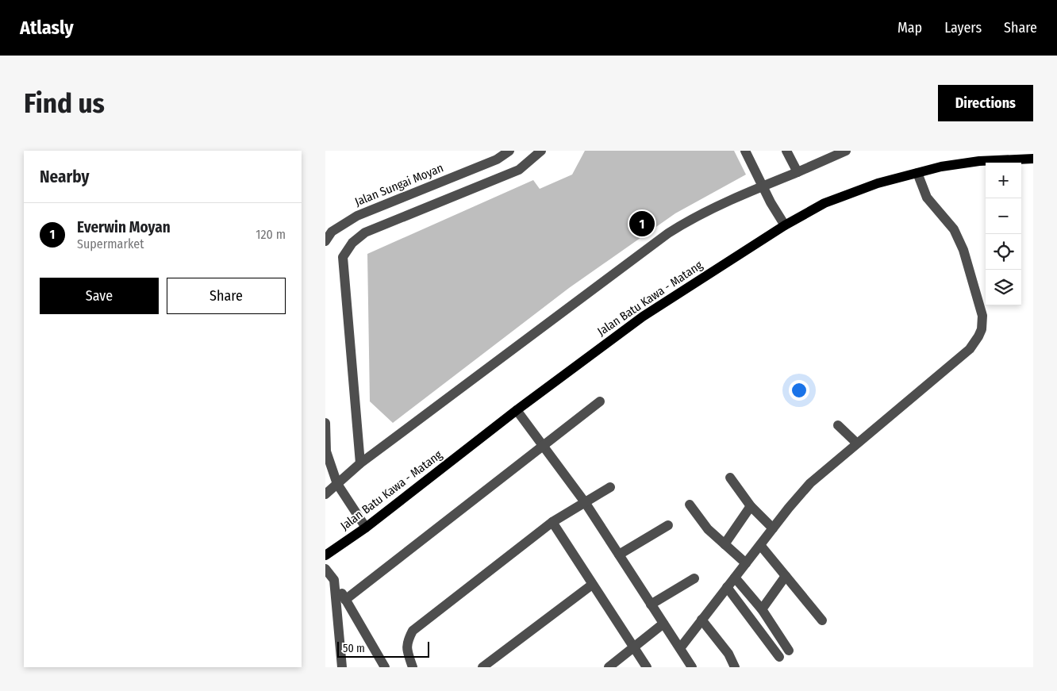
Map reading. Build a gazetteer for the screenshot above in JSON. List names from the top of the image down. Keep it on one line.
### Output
{"streets":{"main road":["Jalan Batu Kawa - Matang"],"street":["Jalan Sungai Moyan"]},"scale_bar":"50 m","page":{"header":"Atlasly","nav":["Map","Layers","Share"],"buttons":["Directions",["Save","Share"]],"title":"Find us","heading":"Nearby","map_buttons":["+","−"],"list":[{"mark":"1","name":"Everwin Moyan","note":"Supermarket","value":"120 m"}],"pins":"1","scale":"50 m"}}
